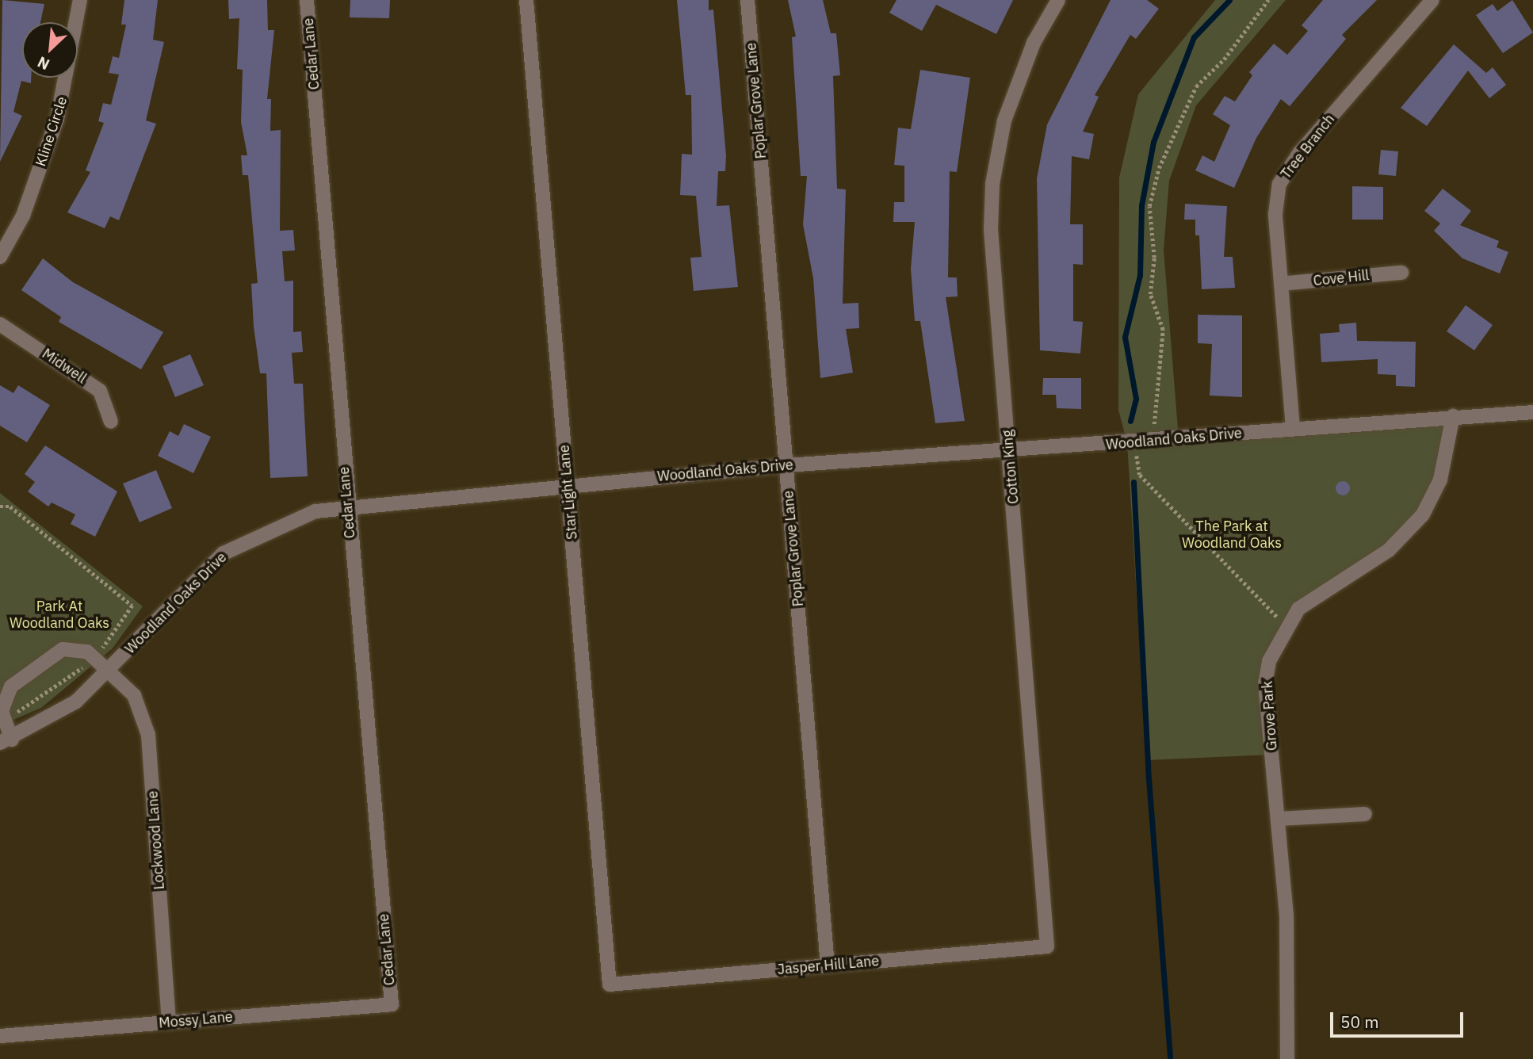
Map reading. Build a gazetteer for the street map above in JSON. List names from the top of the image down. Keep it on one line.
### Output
{"streets":{"street":["Cedar Lane","Poplar Grove Lane","Kline Circle","Tree Branch","Cove Hill","Midwell","Woodland Oaks Drive","Cotton King","Star Light Lane","Grove Park","Lockwood Lane","Jasper Hill Lane","Mossy Lane"]},"crossings":[["Cedar Lane","Woodland Oaks Drive"],["Cedar Lane","Mossy Lane"],["Poplar Grove Lane","Woodland Oaks Drive"],["Poplar Grove Lane","Jasper Hill Lane"],["Tree Branch","Cove Hill"],["Tree Branch","Woodland Oaks Drive"],["Woodland Oaks Drive","Cotton King"],["Woodland Oaks Drive","Star Light Lane"],["Woodland Oaks Drive","Grove Park"],["Woodland Oaks Drive","Lockwood Lane"],["Cotton King","Jasper Hill Lane"],["Star Light Lane","Jasper Hill Lane"],["Lockwood Lane","Mossy Lane"]],"parks":["The Park at Woodland Oaks","Park At Woodland Oaks"],"scale_bar":"50 m","north":"bottom left"}
